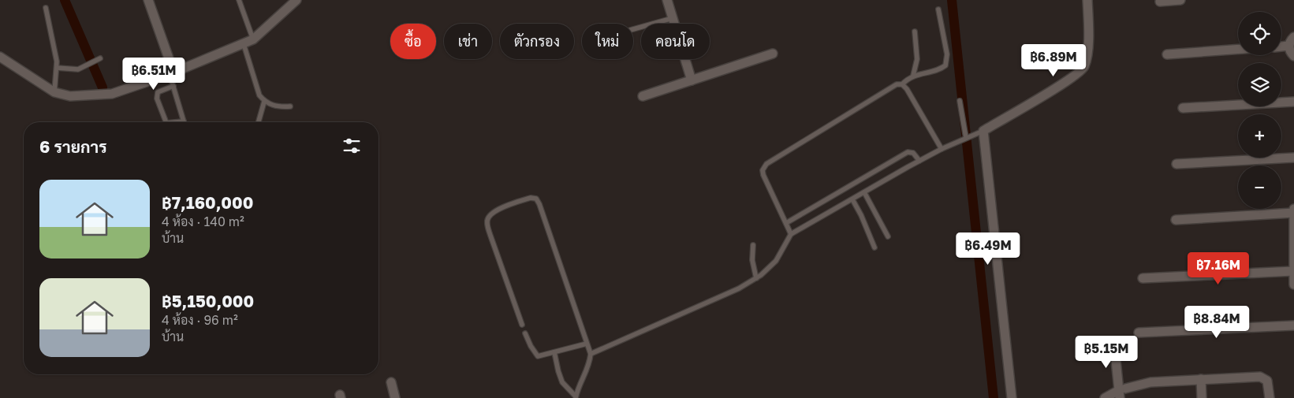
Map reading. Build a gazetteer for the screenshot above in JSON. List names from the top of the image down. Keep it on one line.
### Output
{"page":{"map_buttons":["+","−"],"chip":["ซื้อ","เช่า","ตัวกรอง","ใหม่","คอนโด"],"price":["฿6.89M","฿6.51M","฿6.49M","฿7.16M","฿8.84M","฿5.15M"],"heading":"6 รายการ","list":[{"name":"฿7,160,000","note":"4 ห้อง · 140 m² · บ้าน"},{"name":"฿5,150,000","note":"4 ห้อง · 96 m² · บ้าน"}]}}
